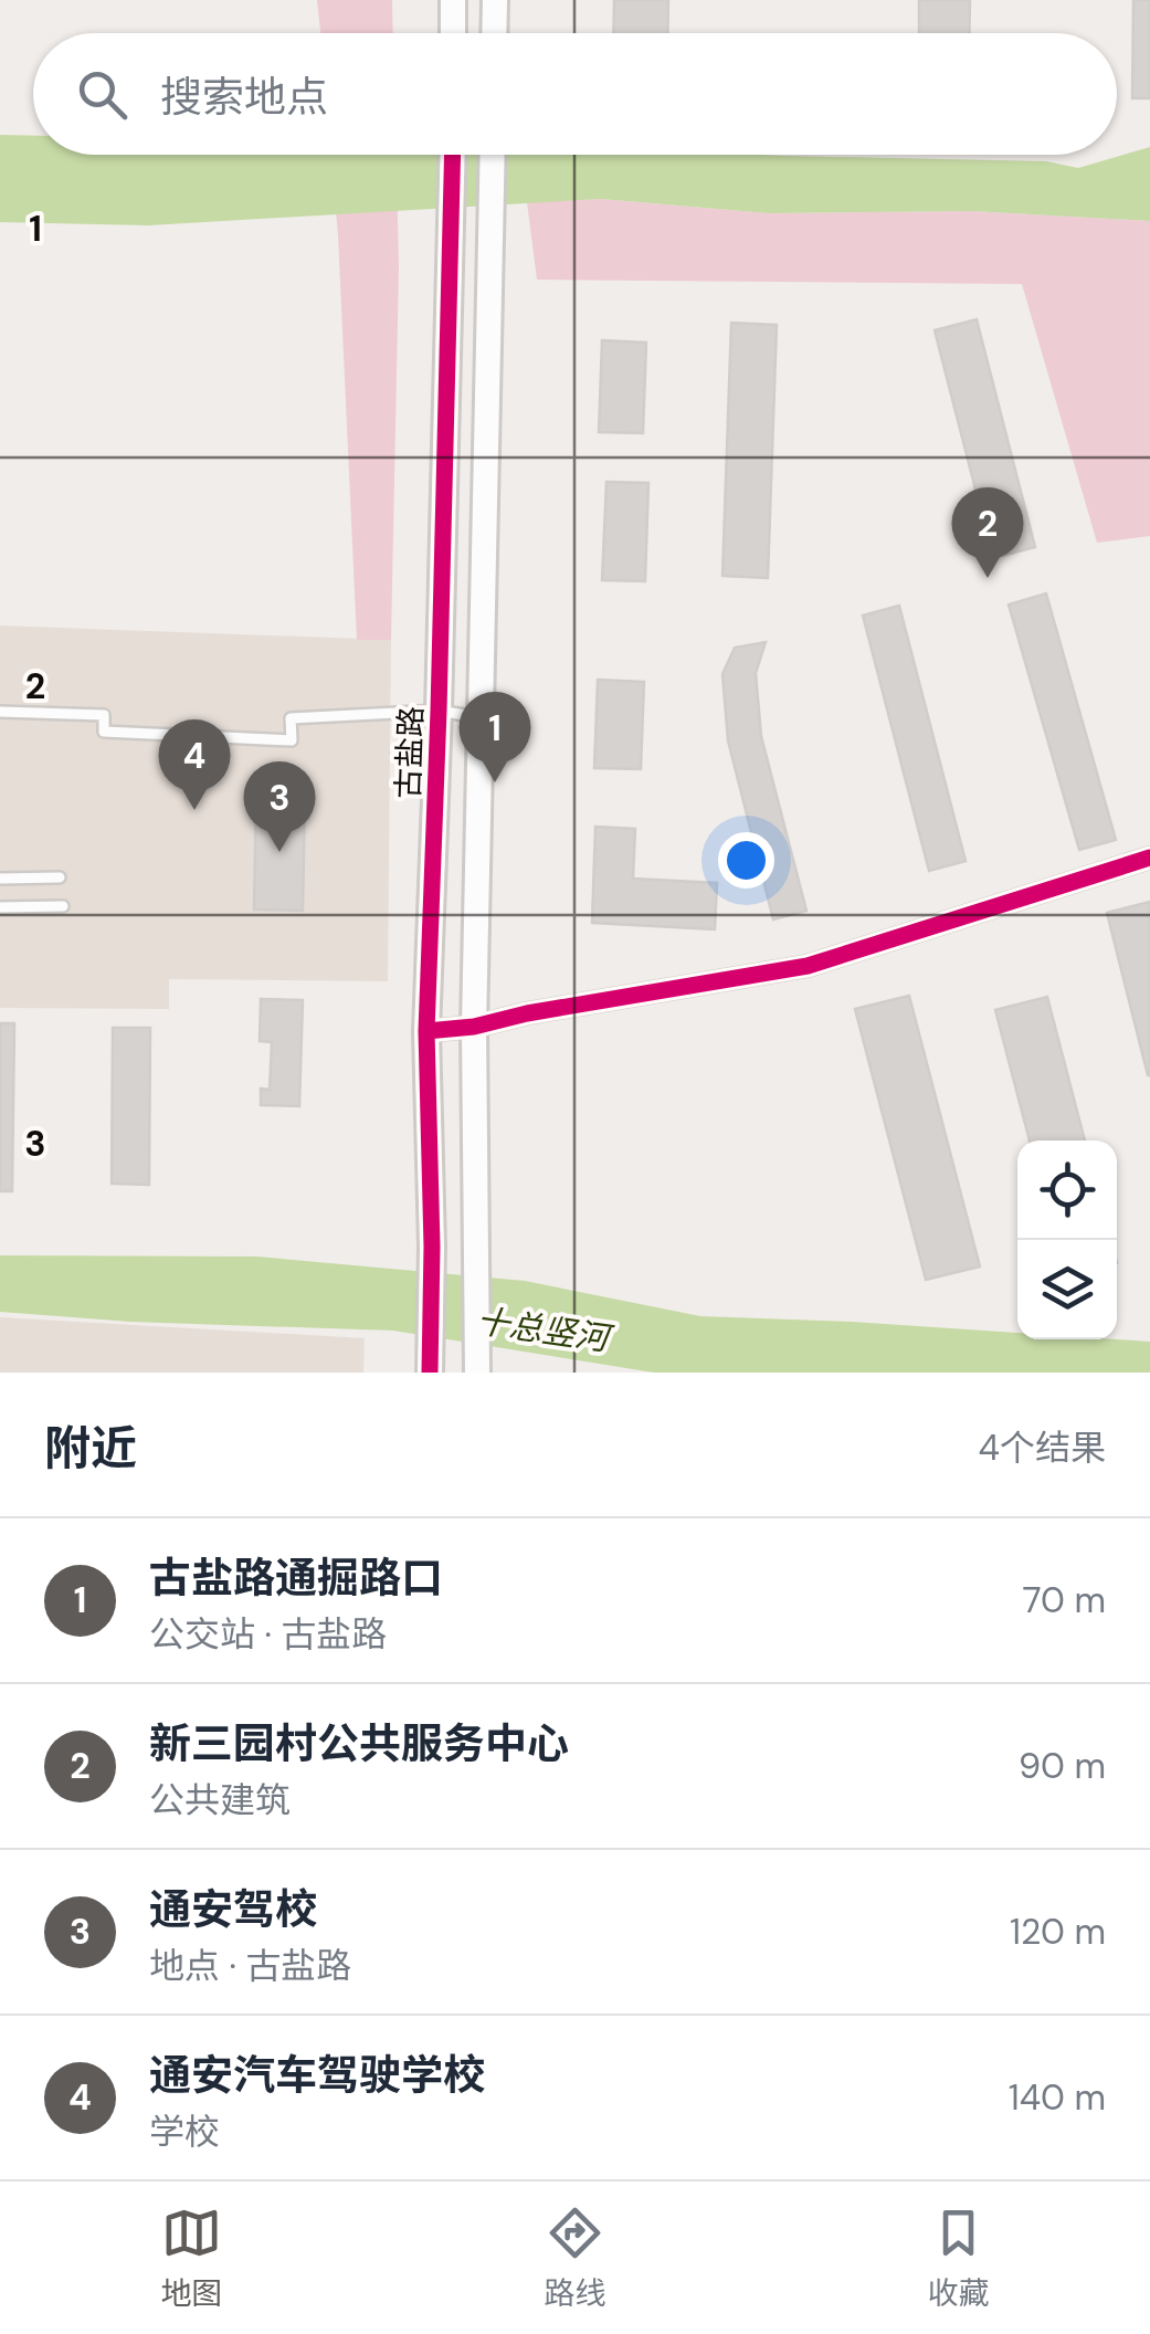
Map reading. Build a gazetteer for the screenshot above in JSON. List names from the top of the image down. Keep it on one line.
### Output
{"streets":{"street":["古盐路"]},"water":["十总竖河"],"page":{"search":"搜索地点","pins":["2","1","4","3"],"heading":["附近","4个结果"],"list":[{"mark":"1","name":"古盐路通掘路口","note":"公交站 · 古盐路","value":"70 m"},{"mark":"2","name":"新三园村公共服务中心","note":"公共建筑","value":"90 m"},{"mark":"3","name":"通安驾校","note":"地点 · 古盐路","value":"120 m"},{"mark":"4","name":"通安汽车驾驶学校","note":"学校","value":"140 m"}],"nav":["地图","路线","收藏"]},"grid":{"rows":["1","2","3"]}}
